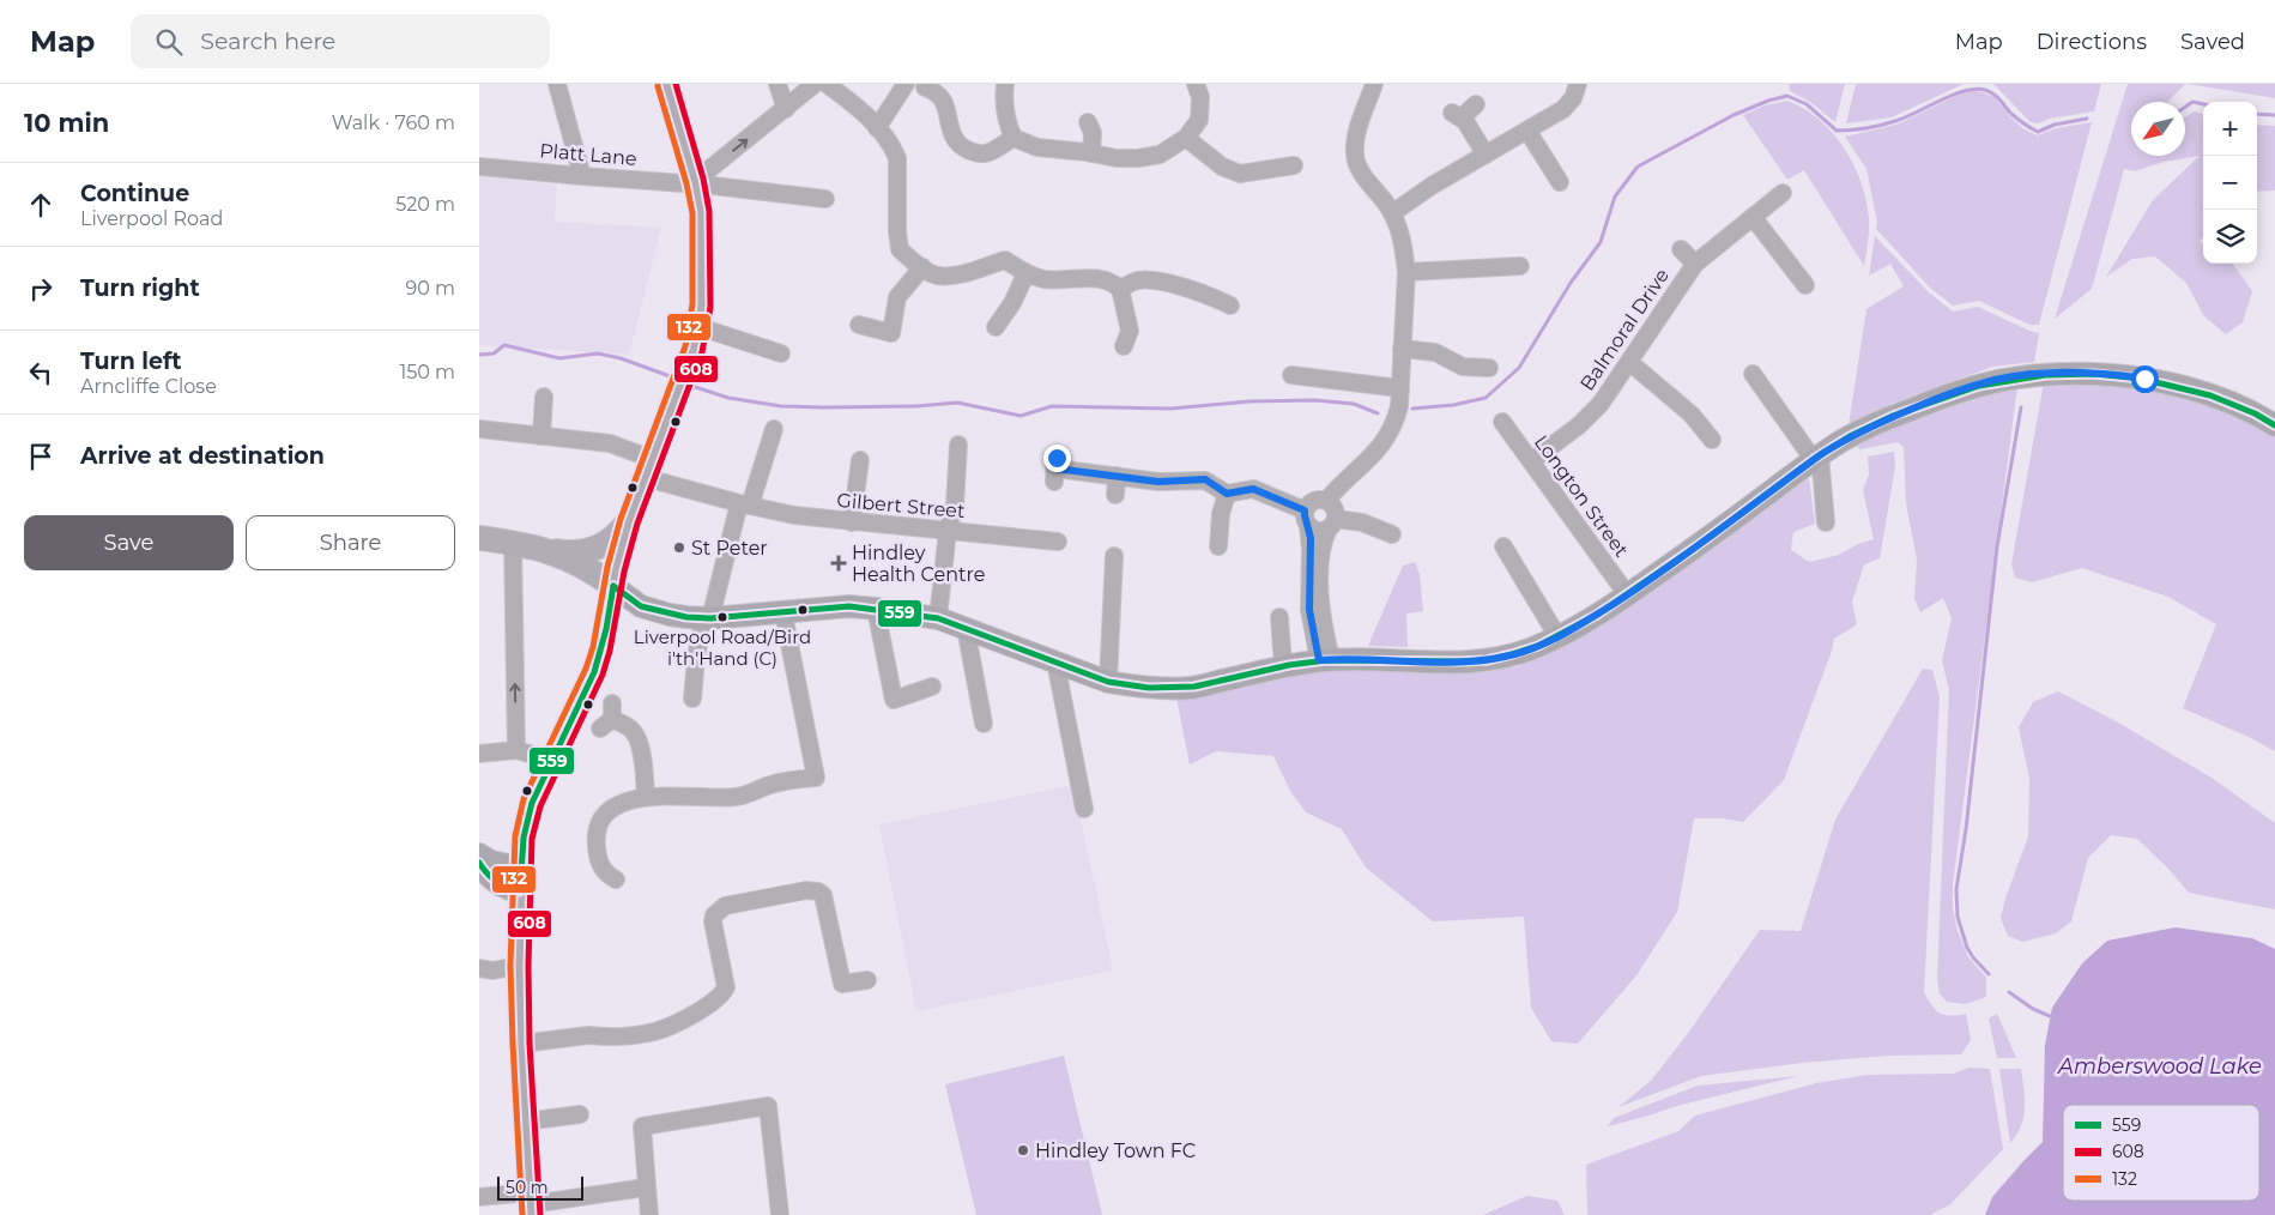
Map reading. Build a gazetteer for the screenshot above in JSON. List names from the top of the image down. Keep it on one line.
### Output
{"streets":{"street":["Platt Lane","Balmoral Drive","Longton Street","Gilbert Street"]},"crossings":[["Balmoral Drive","Longton Street"]],"water":["Amberswood Lake"],"places":{"other":["St Peter","Liverpool Road/Bird i'th'Hand (C)","Hindley Town FC"],"health":["Hindley Health Centre"]},"lines":["transit line 608","transit line 132","transit line 559"],"legend":["559","608","132"],"scale_bar":"50 m","north":"bottom left","page":{"header":"Map","search":"Search here","nav":["Map","Directions","Saved"],"heading":["10 min","Walk · 760 m"],"map_buttons":["+","−"],"list":[["Continue","Liverpool Road","520 m"],["Turn right","90 m"],["Turn left","Arncliffe Close","150 m"],"Arrive at destination"],"buttons":["Save","Share"],"scale":"50 m"}}
